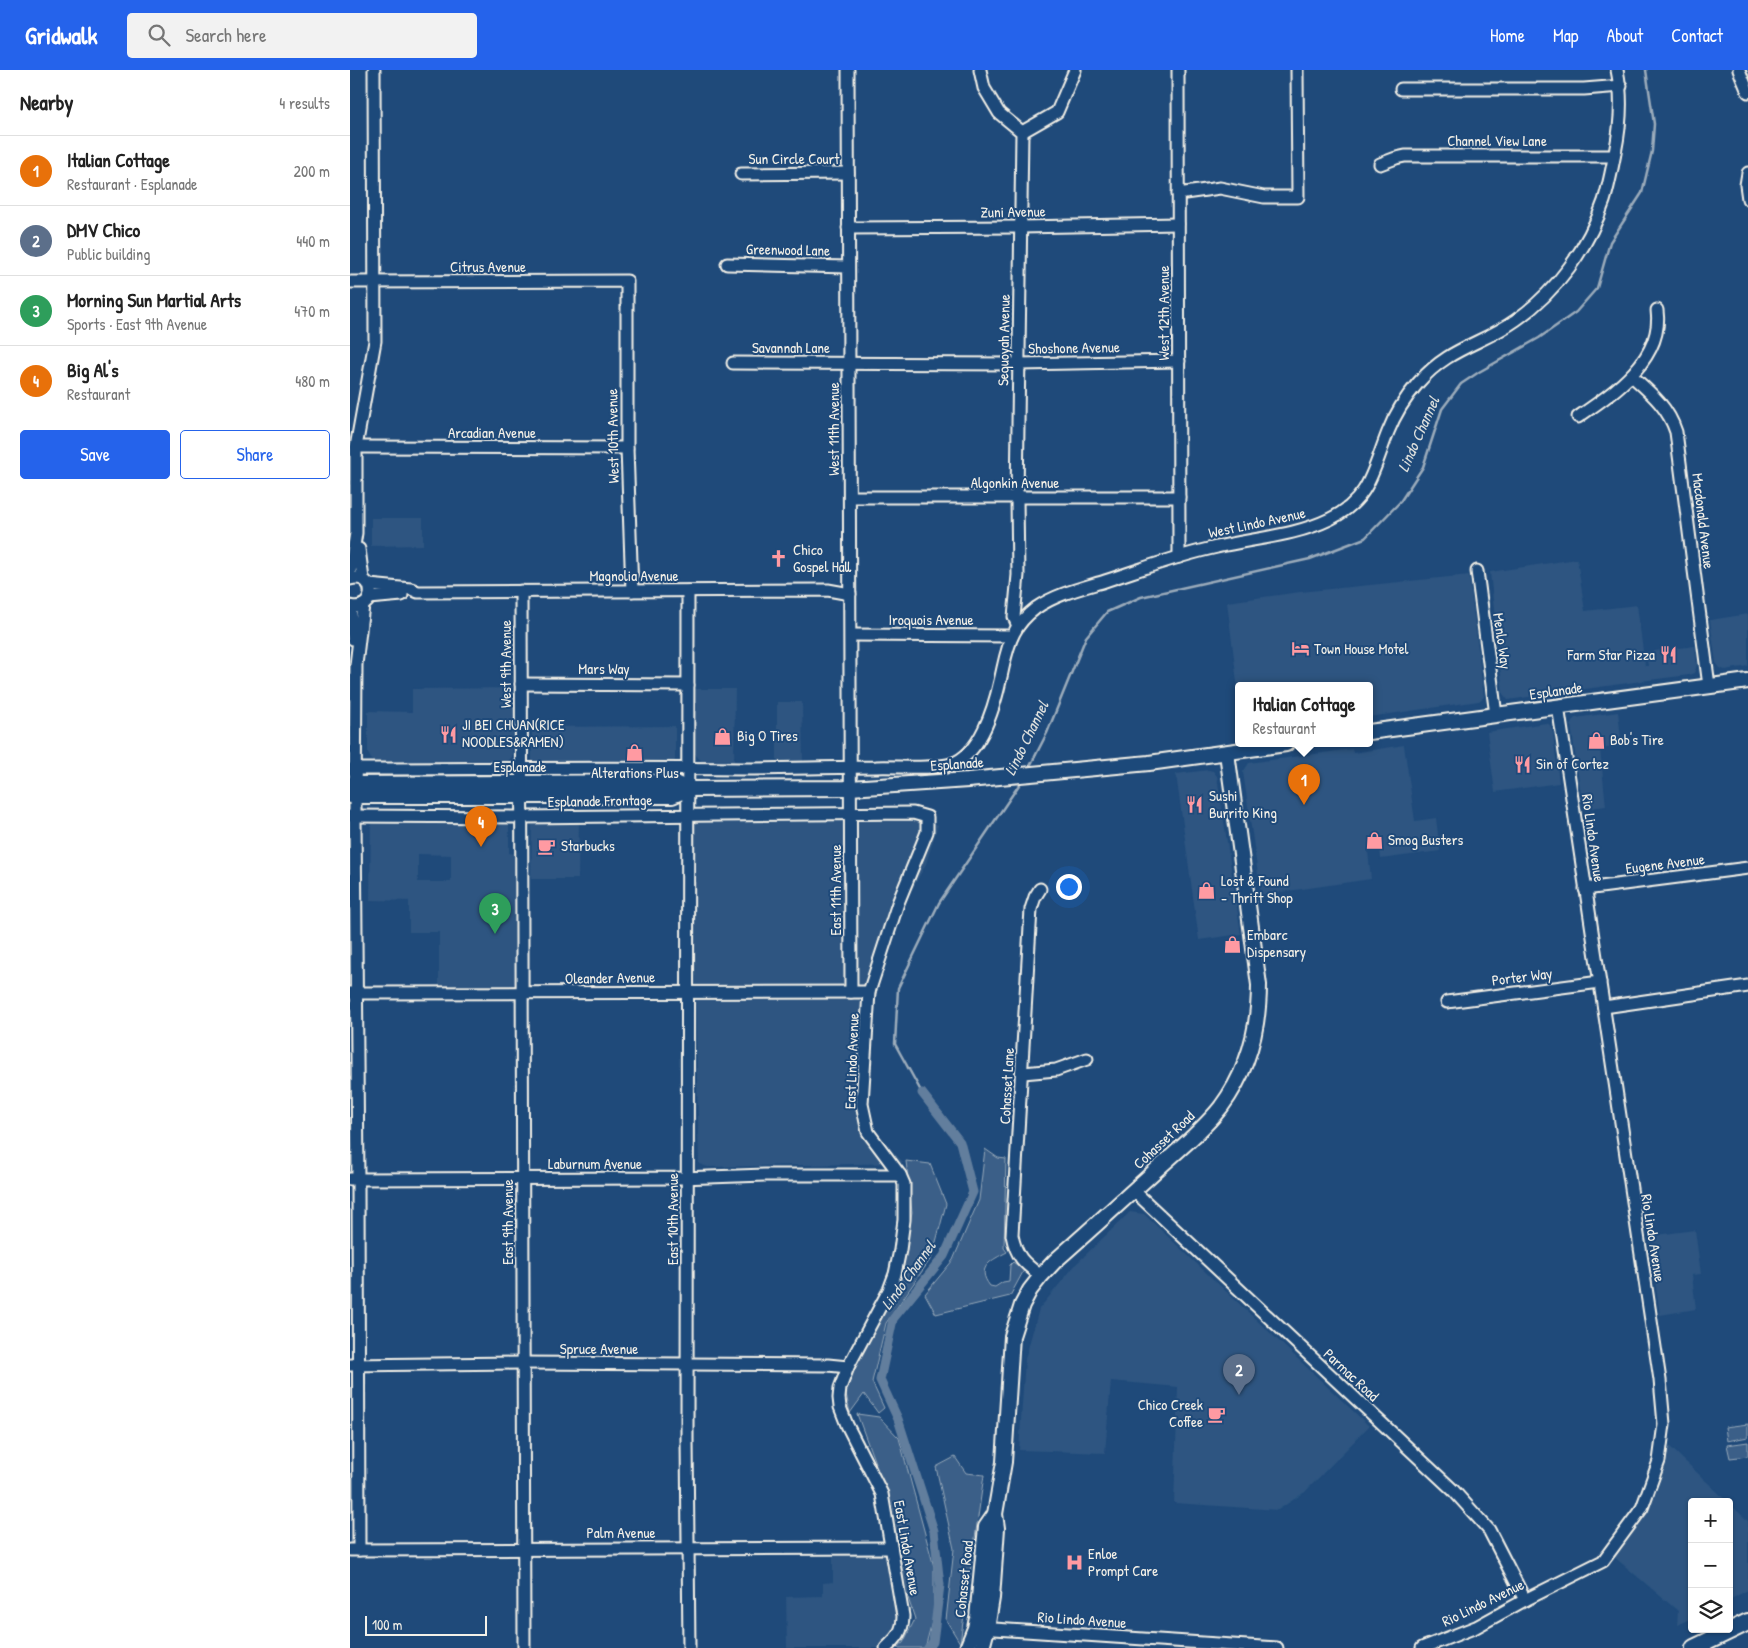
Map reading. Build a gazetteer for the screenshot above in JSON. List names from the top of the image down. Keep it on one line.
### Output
{"streets":{"main road":["Esplanade","Cohasset Road"],"street":["Channel View Lane","Sun Circle Court","Zuni Avenue","Greenwood Lane","Citrus Avenue","West 12th Avenue","Sequoyah Avenue","Savannah Lane","Shoshone Avenue","West 11th Avenue","Arcadian Avenue","West 10th Avenue","Algonkin Avenue","Macdonald Avenue","West Lindo Avenue","Magnolia Avenue","Iroquois Avenue","Menlo Way","West 9th Avenue","Mars Way","Esplanade Frontage","Rio Lindo Avenue","Eugene Avenue","East 11th Avenue","Porter Way","Oleander Avenue","East Lindo Avenue","Cohasset Lane","Laburnum Avenue","East 10th Avenue","East 9th Avenue","Spruce Avenue","Parmac Road","Palm Avenue"]},"crossings":[["Channel View Lane","West Lindo Avenue"],["Sun Circle Court","West 11th Avenue"],["Zuni Avenue","West 12th Avenue"],["Zuni Avenue","Sequoyah Avenue"],["Zuni Avenue","West 11th Avenue"],["Greenwood Lane","West 11th Avenue"],["Citrus Avenue","West 10th Avenue"],["West 12th Avenue","Shoshone Avenue"],["West 12th Avenue","Algonkin Avenue"],["West 12th Avenue","West Lindo Avenue"],["Sequoyah Avenue","Shoshone Avenue"],["Sequoyah Avenue","Algonkin Avenue"],["Sequoyah Avenue","West Lindo Avenue"],["Sequoyah Avenue","Iroquois Avenue"],["Savannah Lane","Shoshone Avenue"],["Savannah Lane","West 11th Avenue"],["Shoshone Avenue","West 11th Avenue"],["West 11th Avenue","Algonkin Avenue"],["West 11th Avenue","Magnolia Avenue"],["West 11th Avenue","Iroquois Avenue"],["West 11th Avenue","Esplanade"],["West 11th Avenue","Esplanade Frontage"],["West 11th Avenue","East 11th Avenue"],["Arcadian Avenue","West 10th Avenue"],["West 10th Avenue","Magnolia Avenue"],["Macdonald Avenue","Esplanade"],["West Lindo Avenue","Iroquois Avenue"],["Magnolia Avenue","West 9th Avenue"],["Menlo Way","Esplanade"],["West 9th Avenue","Mars Way"],["West 9th Avenue","Esplanade"],["West 9th Avenue","Esplanade Frontage"],["West 9th Avenue","East 9th Avenue"],["Esplanade","Esplanade Frontage"],["Esplanade","Rio Lindo Avenue"],["Esplanade","East 11th Avenue"],["Esplanade","Cohasset Road"],["Esplanade","East 10th Avenue"],["Esplanade","East 9th Avenue"],["Esplanade Frontage","East 11th Avenue"],["Esplanade Frontage","East Lindo Avenue"],["Esplanade Frontage","East 10th Avenue"],["Esplanade Frontage","East 9th Avenue"],["Rio Lindo Avenue","Eugene Avenue"],["Rio Lindo Avenue","Porter Way"],["Rio Lindo Avenue","Cohasset Road"],["Rio Lindo Avenue","Parmac Road"],["East 11th Avenue","Oleander Avenue"],["Oleander Avenue","East Lindo Avenue"],["Oleander Avenue","East 10th Avenue"],["Oleander Avenue","East 9th Avenue"],["East Lindo Avenue","Laburnum Avenue"],["East Lindo Avenue","Spruce Avenue"],["East Lindo Avenue","Palm Avenue"],["Cohasset Lane","Cohasset Road"],["Cohasset Road","Parmac Road"],["Laburnum Avenue","East 10th Avenue"],["Laburnum Avenue","East 9th Avenue"],["East 10th Avenue","Spruce Avenue"],["East 10th Avenue","Palm Avenue"],["East 9th Avenue","Spruce Avenue"],["East 9th Avenue","Palm Avenue"]],"water":["Lindo Channel"],"places":{"church":["Chico Gospel Hall"],"hotel":["Town House Motel"],"restaurant":["Farm Star Pizza","JI BEI CHUAN(RICE NOODLES&RAMEN)","Sin of Cortez","Sushi Burrito King"],"shop":["Big O Tires","Bob's Tire","Alterations Plus","Smog Busters","Lost & Found - Thrift Shop","Embarc Dispensary"],"cafe":["Starbucks","Chico Creek Coffee"],"hospital":["Enloe Prompt Care"]},"scale_bar":"100 m","page":{"header":"Gridwalk","search":"Search here","nav":["Home","Map","About","Contact"],"heading":["Nearby","4 results"],"list":[{"mark":"1","name":"Italian Cottage","note":"Restaurant · Esplanade","value":"200 m"},{"mark":"2","name":"DMV Chico","note":"Public building","value":"440 m"},{"mark":"3","name":"Morning Sun Martial Arts","note":"Sports · East 9th Avenue","value":"470 m"},{"mark":"4","name":"Big Al's","note":"Restaurant","value":"480 m"}],"buttons":["Save","Share"],"popup":["Italian Cottage","Restaurant"],"pins":["1","4","3","2"],"map_buttons":["+","−"],"scale":"100 m"}}
